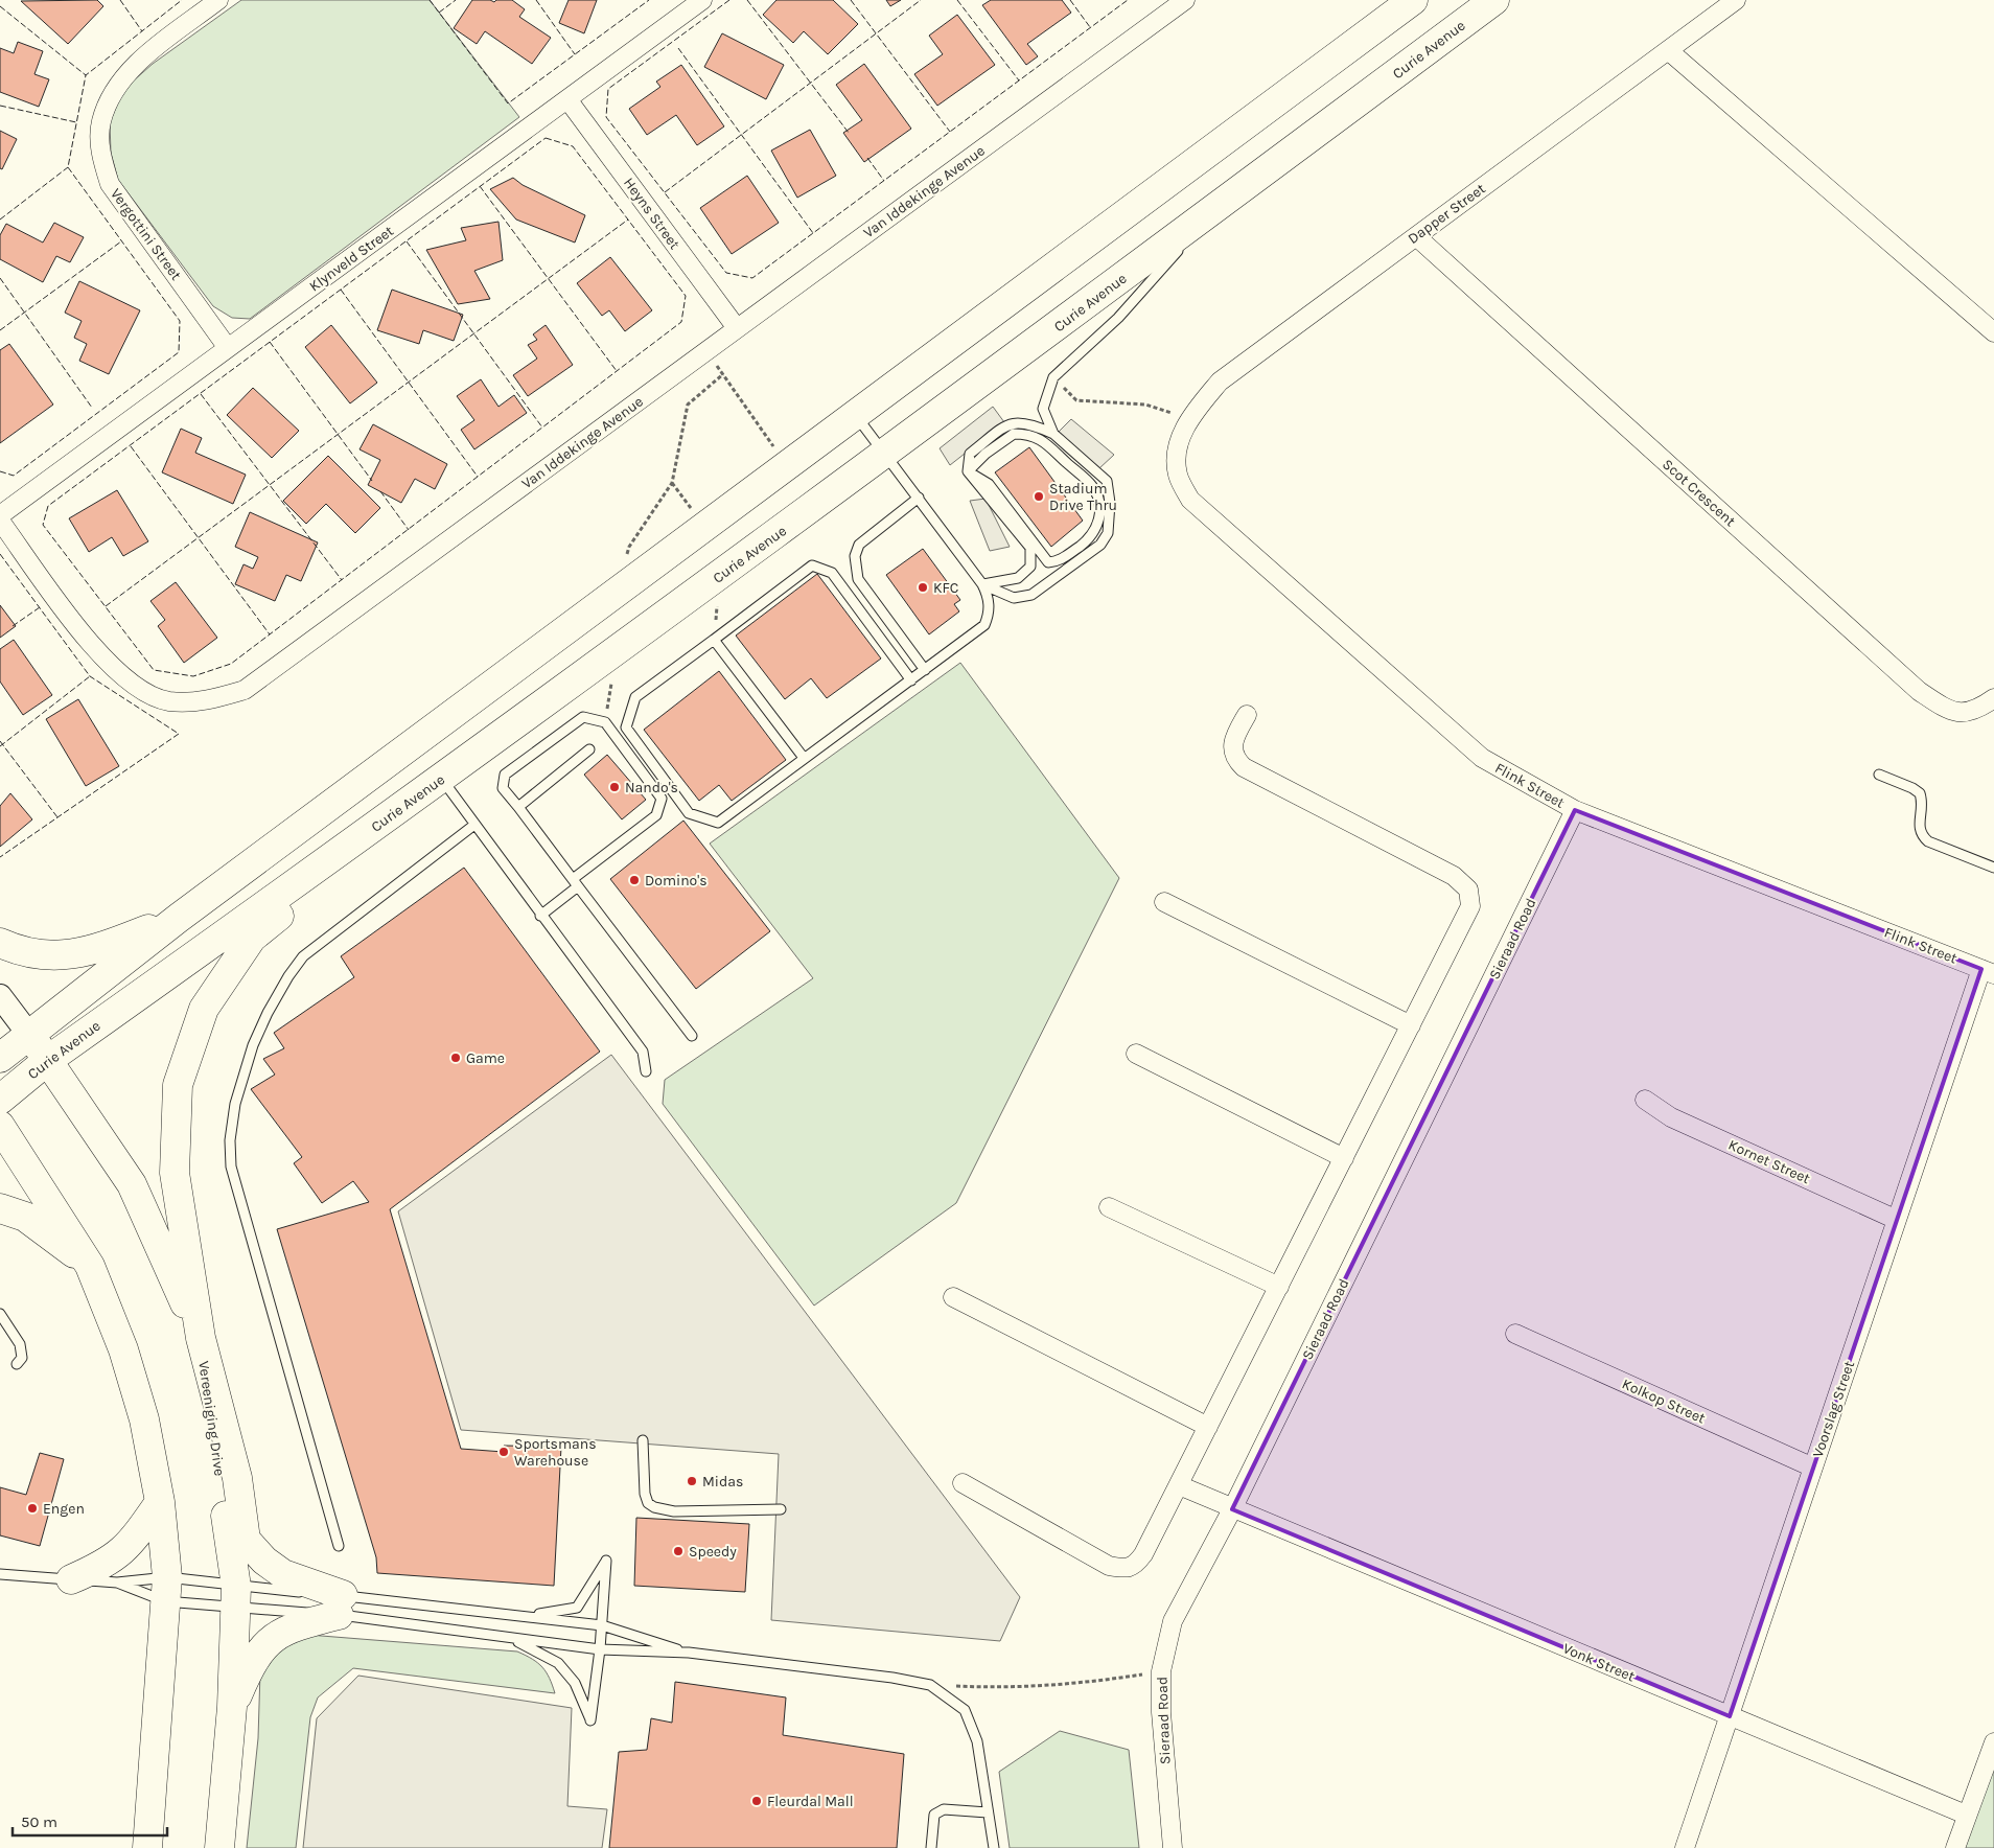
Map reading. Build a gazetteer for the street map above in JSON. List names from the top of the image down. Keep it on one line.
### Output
{"streets":{"main road":["Curie Avenue","Vereeniging Drive"],"street":["Van Iddekinge Avenue","Heyns Street","Dapper Street","Vergottini Street","Klynveld Street","Scot Crescent","Flink Street","Sieraad Road","Kornet Street","Kolkop Street","Voorslag Street","Vonk Street"]},"crossings":[["Curie Avenue","Vereeniging Drive"],["Van Iddekinge Avenue","Heyns Street"],["Heyns Street","Klynveld Street"],["Dapper Street","Scot Crescent"],["Dapper Street","Flink Street"],["Vergottini Street","Klynveld Street"],["Flink Street","Sieraad Road"],["Flink Street","Voorslag Street"],["Sieraad Road","Vonk Street"],["Kornet Street","Voorslag Street"],["Kolkop Street","Voorslag Street"],["Voorslag Street","Vonk Street"]],"places":["Stadium Drive Thru","KFC","Nando's","Domino's","Game","Sportsmans Warehouse","Midas","Engen","Speedy","Fleurdal Mall"],"scale_bar":"50 m"}
